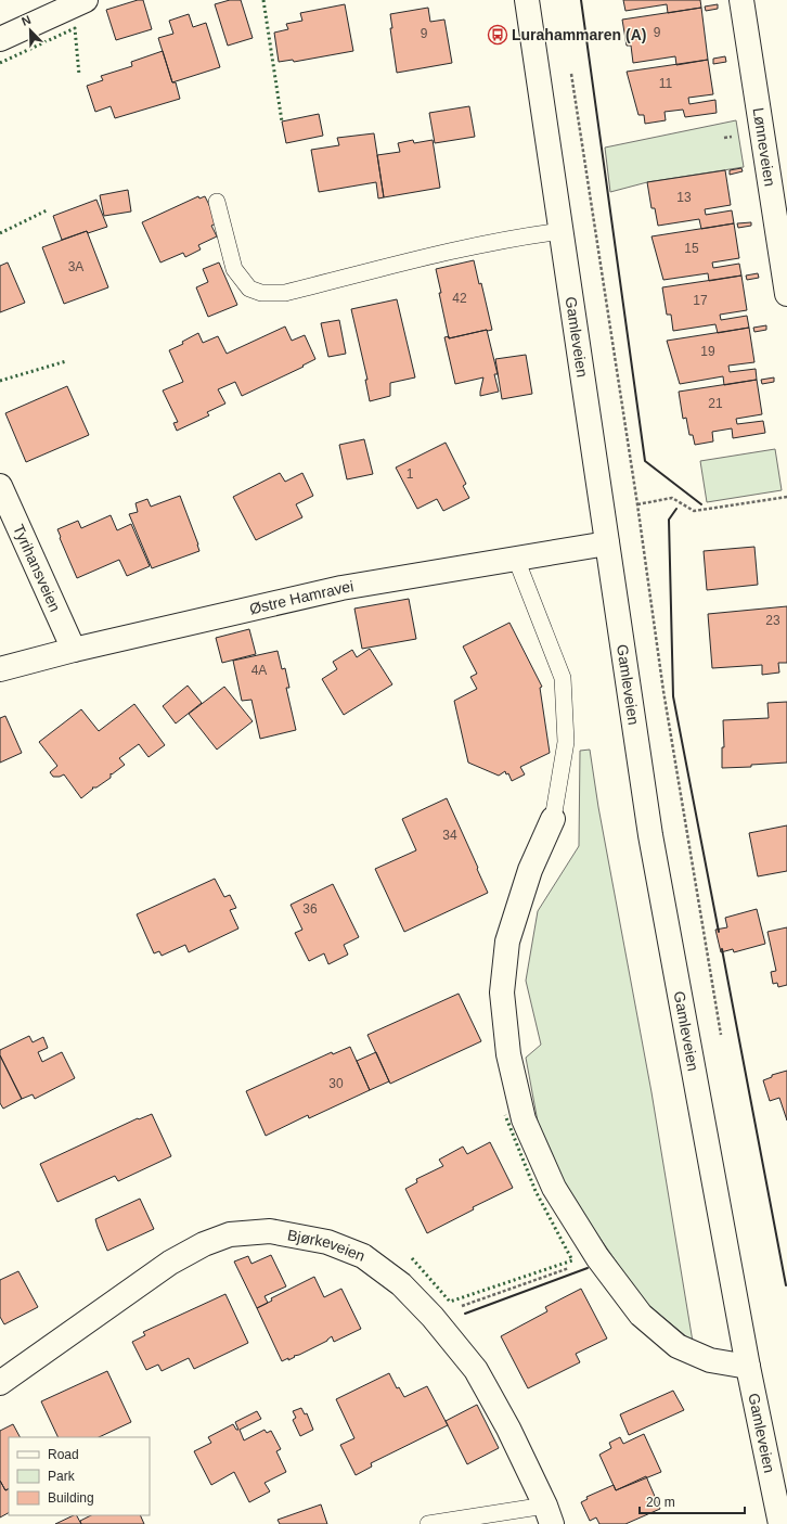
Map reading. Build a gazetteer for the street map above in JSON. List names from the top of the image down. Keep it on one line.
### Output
{"streets":{"street":["Lønneveien","Gamleveien","Tyrihansveien","Østre Hamravei","Bjørkeveien"]},"crossings":[["Gamleveien","Østre Hamravei"],["Tyrihansveien","Østre Hamravei"]],"places":{"bus stop":["Lurahammaren (A)"]},"house_numbers":["9","9","11","13","15","3A","42","17","19","21","1","23","4A","34","36","30"],"legend":["Road","Park","Building"],"scale_bar":"20 m","north":"top left"}
